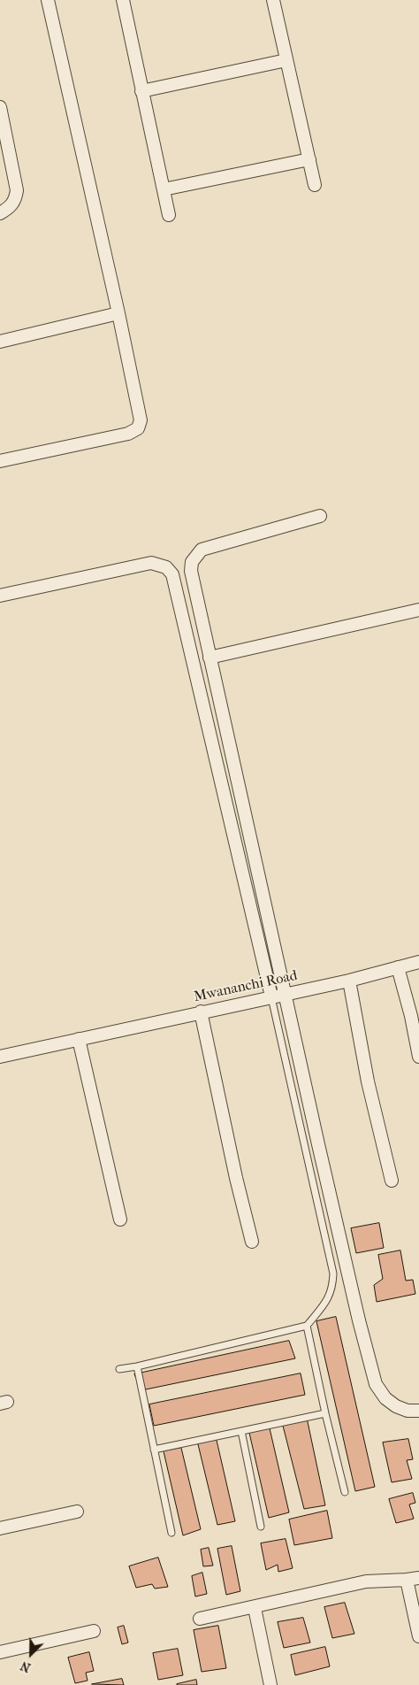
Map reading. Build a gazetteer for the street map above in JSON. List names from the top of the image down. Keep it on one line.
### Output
{"streets":{"street":["Mwananchi Road"]},"north":"bottom left"}
